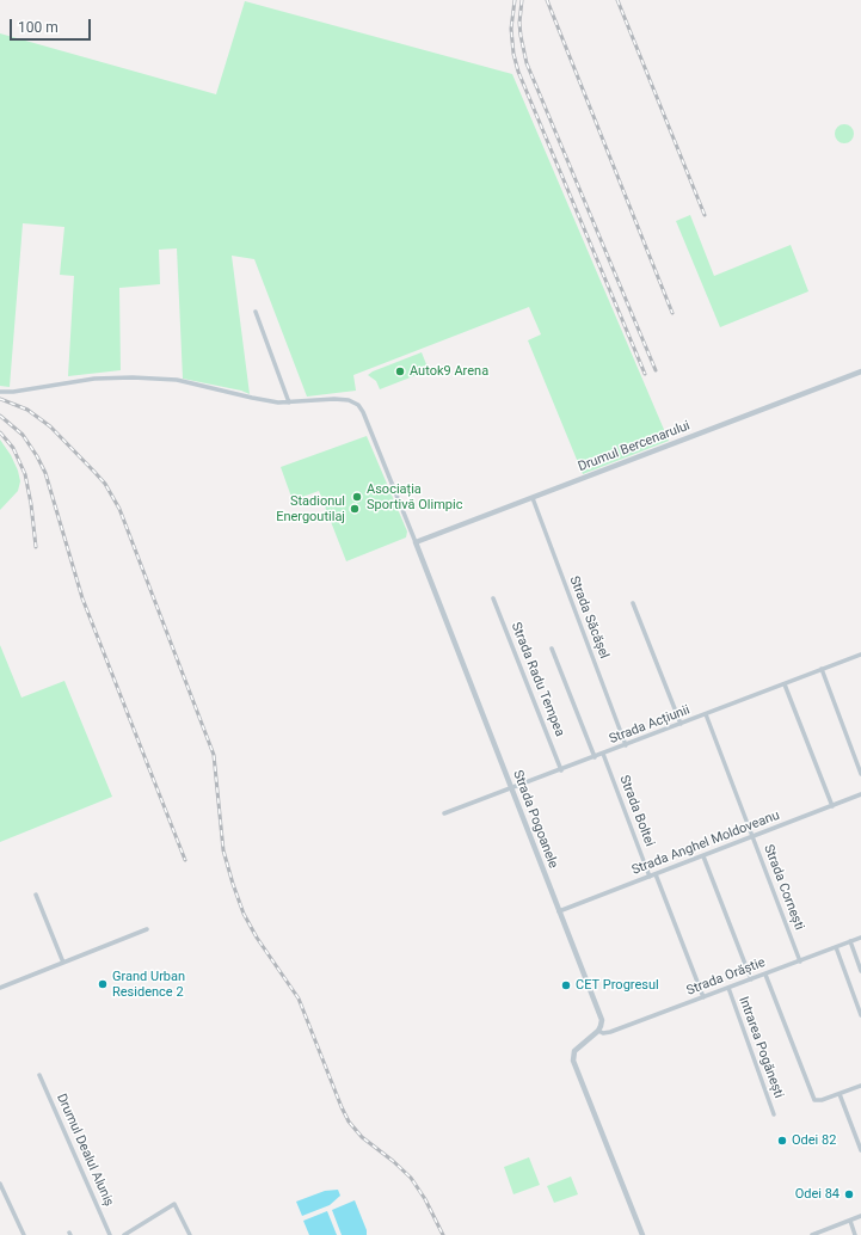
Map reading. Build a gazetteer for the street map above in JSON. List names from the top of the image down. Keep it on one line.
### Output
{"streets":{"street":["Drumul Bercenarului","Strada Săcășel","Strada Radu Tempea","Strada Acțiunii","Strada Boltei","Strada Pogoanele","Strada Anghel Moldoveanu","Strada Cornești","Strada Orăștie","Intrarea Pogănești","Drumul Dealul Aluniș"]},"crossings":[["Drumul Bercenarului","Strada Săcășel"],["Drumul Bercenarului","Strada Pogoanele"],["Strada Săcășel","Strada Acțiunii"],["Strada Radu Tempea","Strada Acțiunii"],["Strada Acțiunii","Strada Boltei"],["Strada Acțiunii","Strada Pogoanele"],["Strada Acțiunii","Strada Cornești"],["Strada Boltei","Strada Anghel Moldoveanu"],["Strada Pogoanele","Strada Anghel Moldoveanu"],["Strada Pogoanele","Strada Orăștie"],["Strada Anghel Moldoveanu","Strada Cornești"],["Strada Cornești","Strada Orăștie"],["Strada Orăștie","Intrarea Pogănești"]],"places":["Autok9 Arena","Asociația Sportivă Olimpic","Stadionul Energoutilaj","Grand Urban Residence 2","CET Progresul","Odei 82","Odei 84"],"scale_bar":"100 m"}
